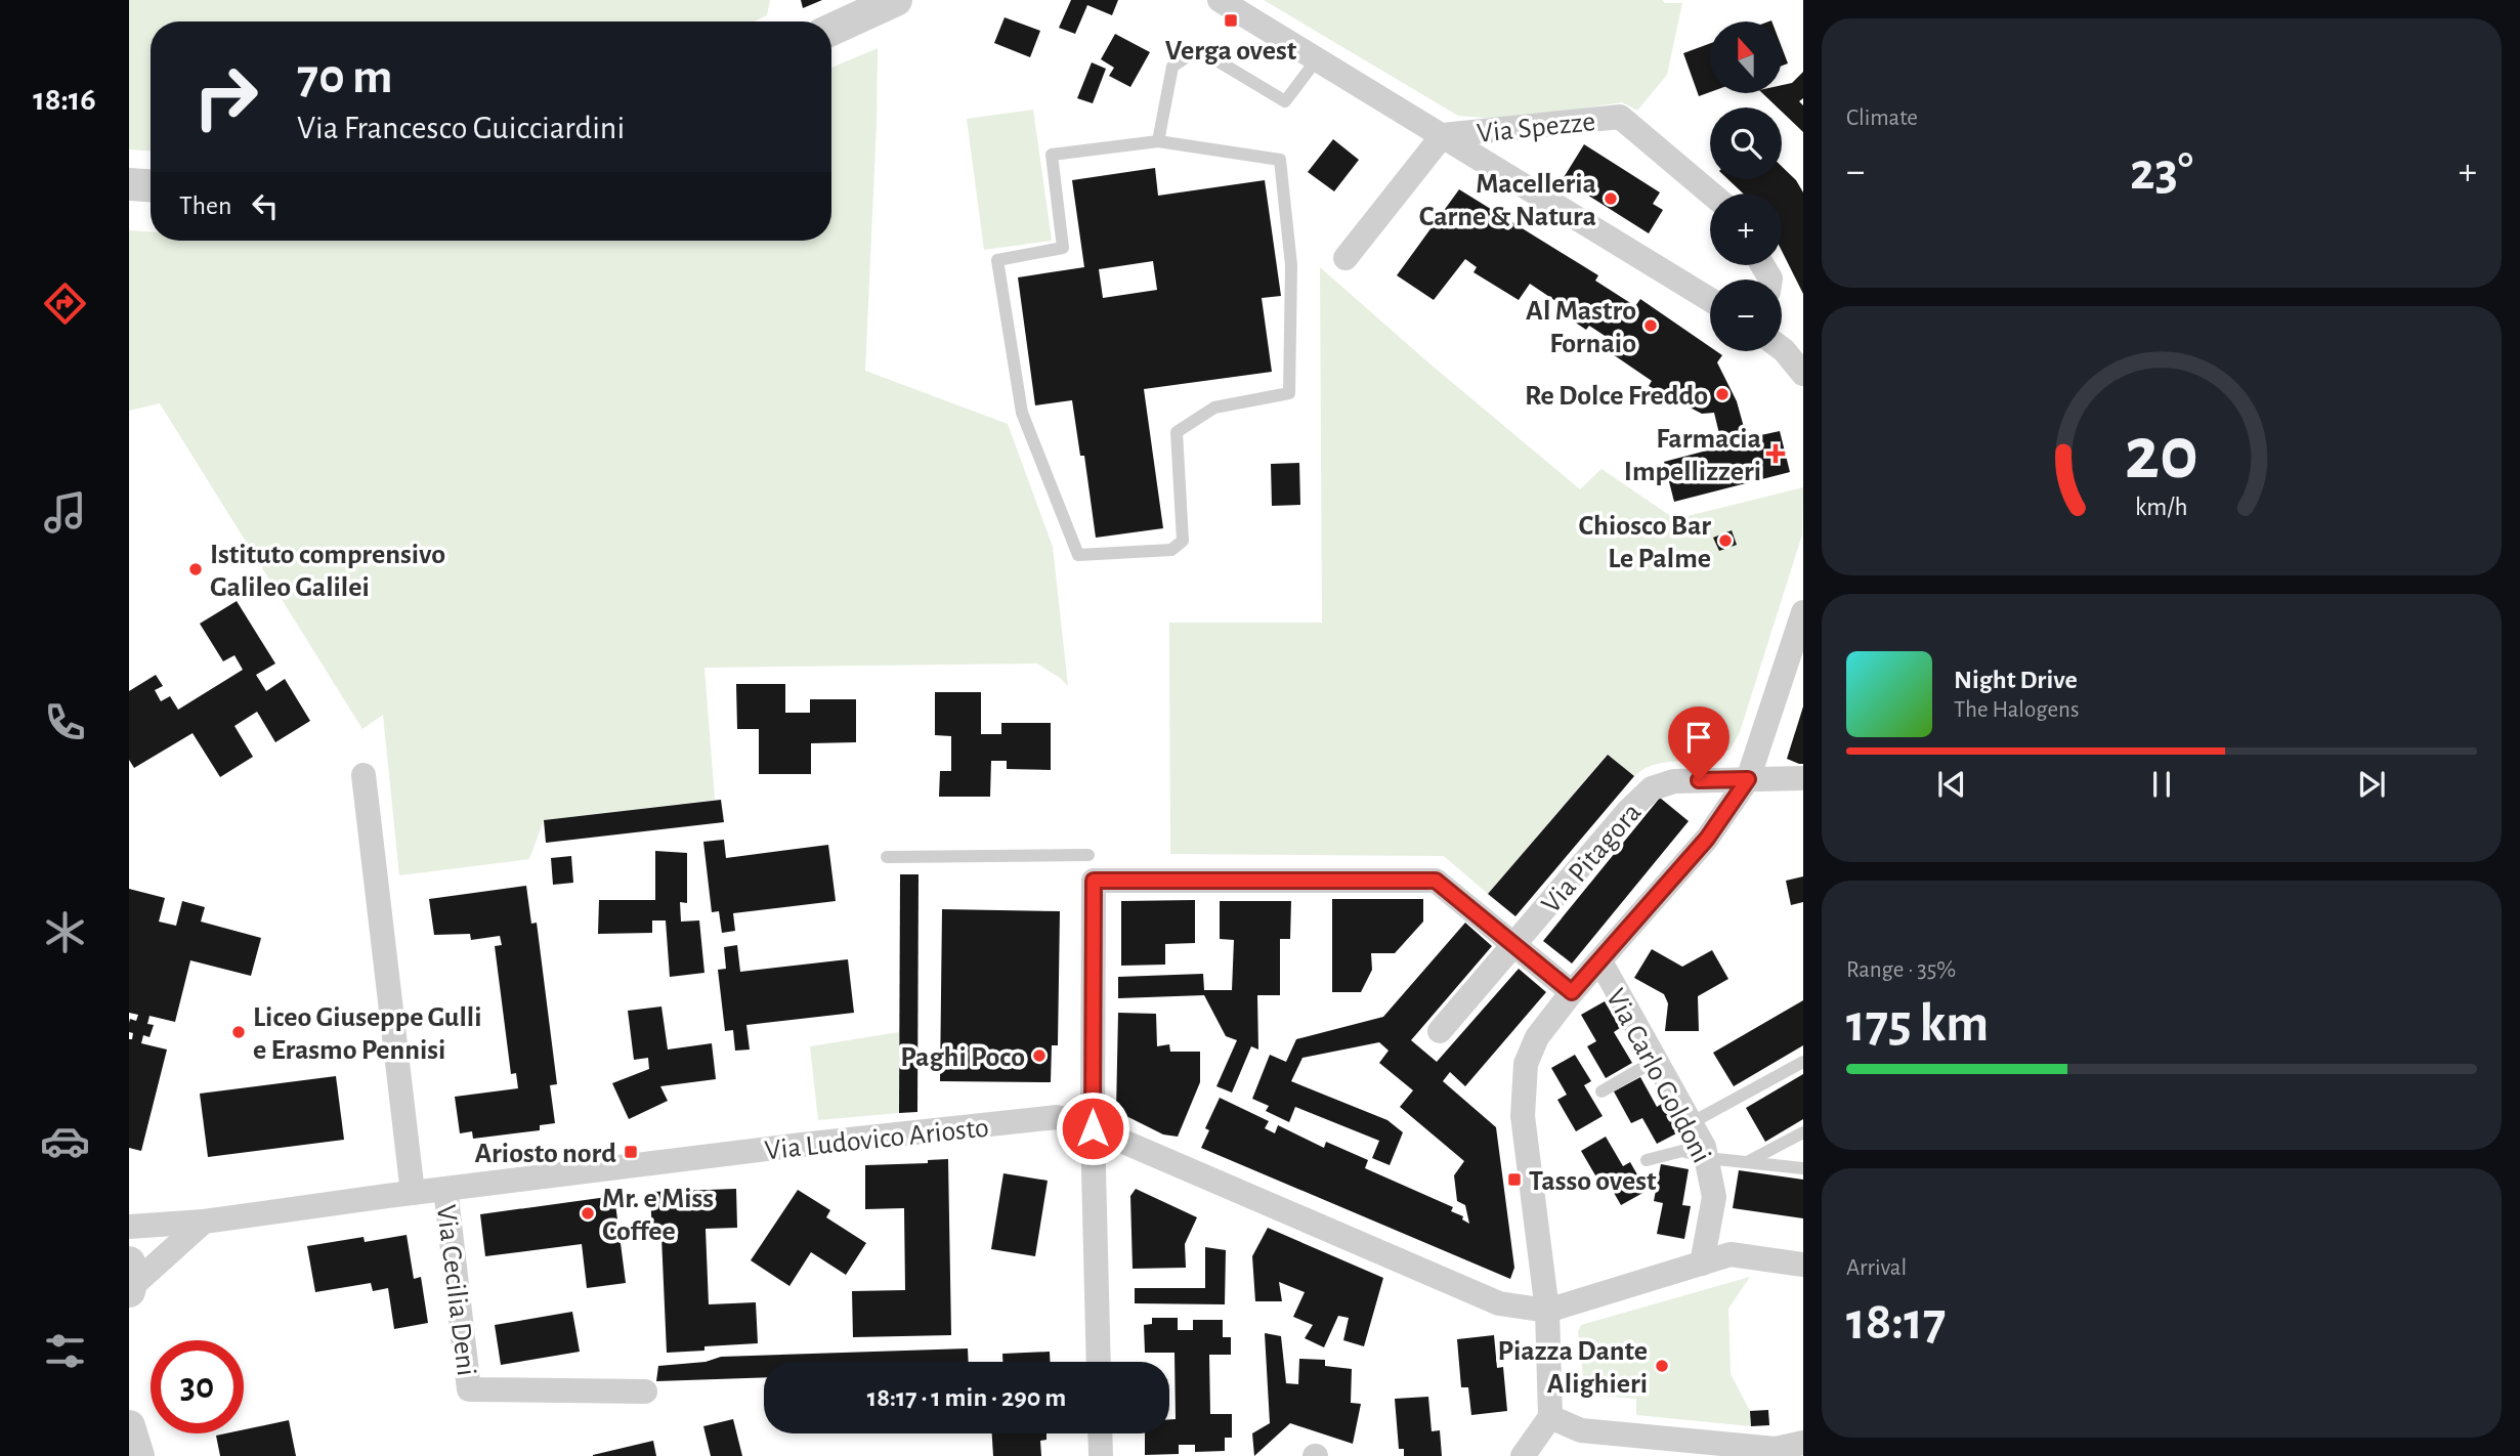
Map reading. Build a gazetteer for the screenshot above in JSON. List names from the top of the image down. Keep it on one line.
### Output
{"streets":{"street":["Via Spezze","Via Pitagora","Via Carlo Goldoni","Via Ludovico Ariosto","Via Cecilia Deni"]},"crossings":[["Via Ludovico Ariosto","Via Cecilia Deni"]],"places":{"transit":["Verga ovest","Ariosto nord","Tasso ovest"],"other":["Macelleria Carne & Natura","Al Mastro Fornaio","Re Dolce Freddo","Chiosco Bar Le Palme","Istituto comprensivo Galileo Galilei","Liceo Giuseppe Gulli e Erasmo Pennisi","Paghi Poco","Mr. e Miss Coffee","Piazza Dante Alighieri"],"health":["Farmacia Impellizzeri"]},"north":"top","page":{"tabs":"18:16","tile":["Climate",["Range · 35%","175 km"],["Arrival","18:17"]],"map_buttons":["+","−"],"turn":["70 m","Via Francesco Guicciardini"],"heat":["−","23°","+"],"then":"Then","song":["Night Drive","The Halogens"],"limit":"30","trip":"18:17 · 1 min · 290 m","gauge":["20","km/h"]}}
